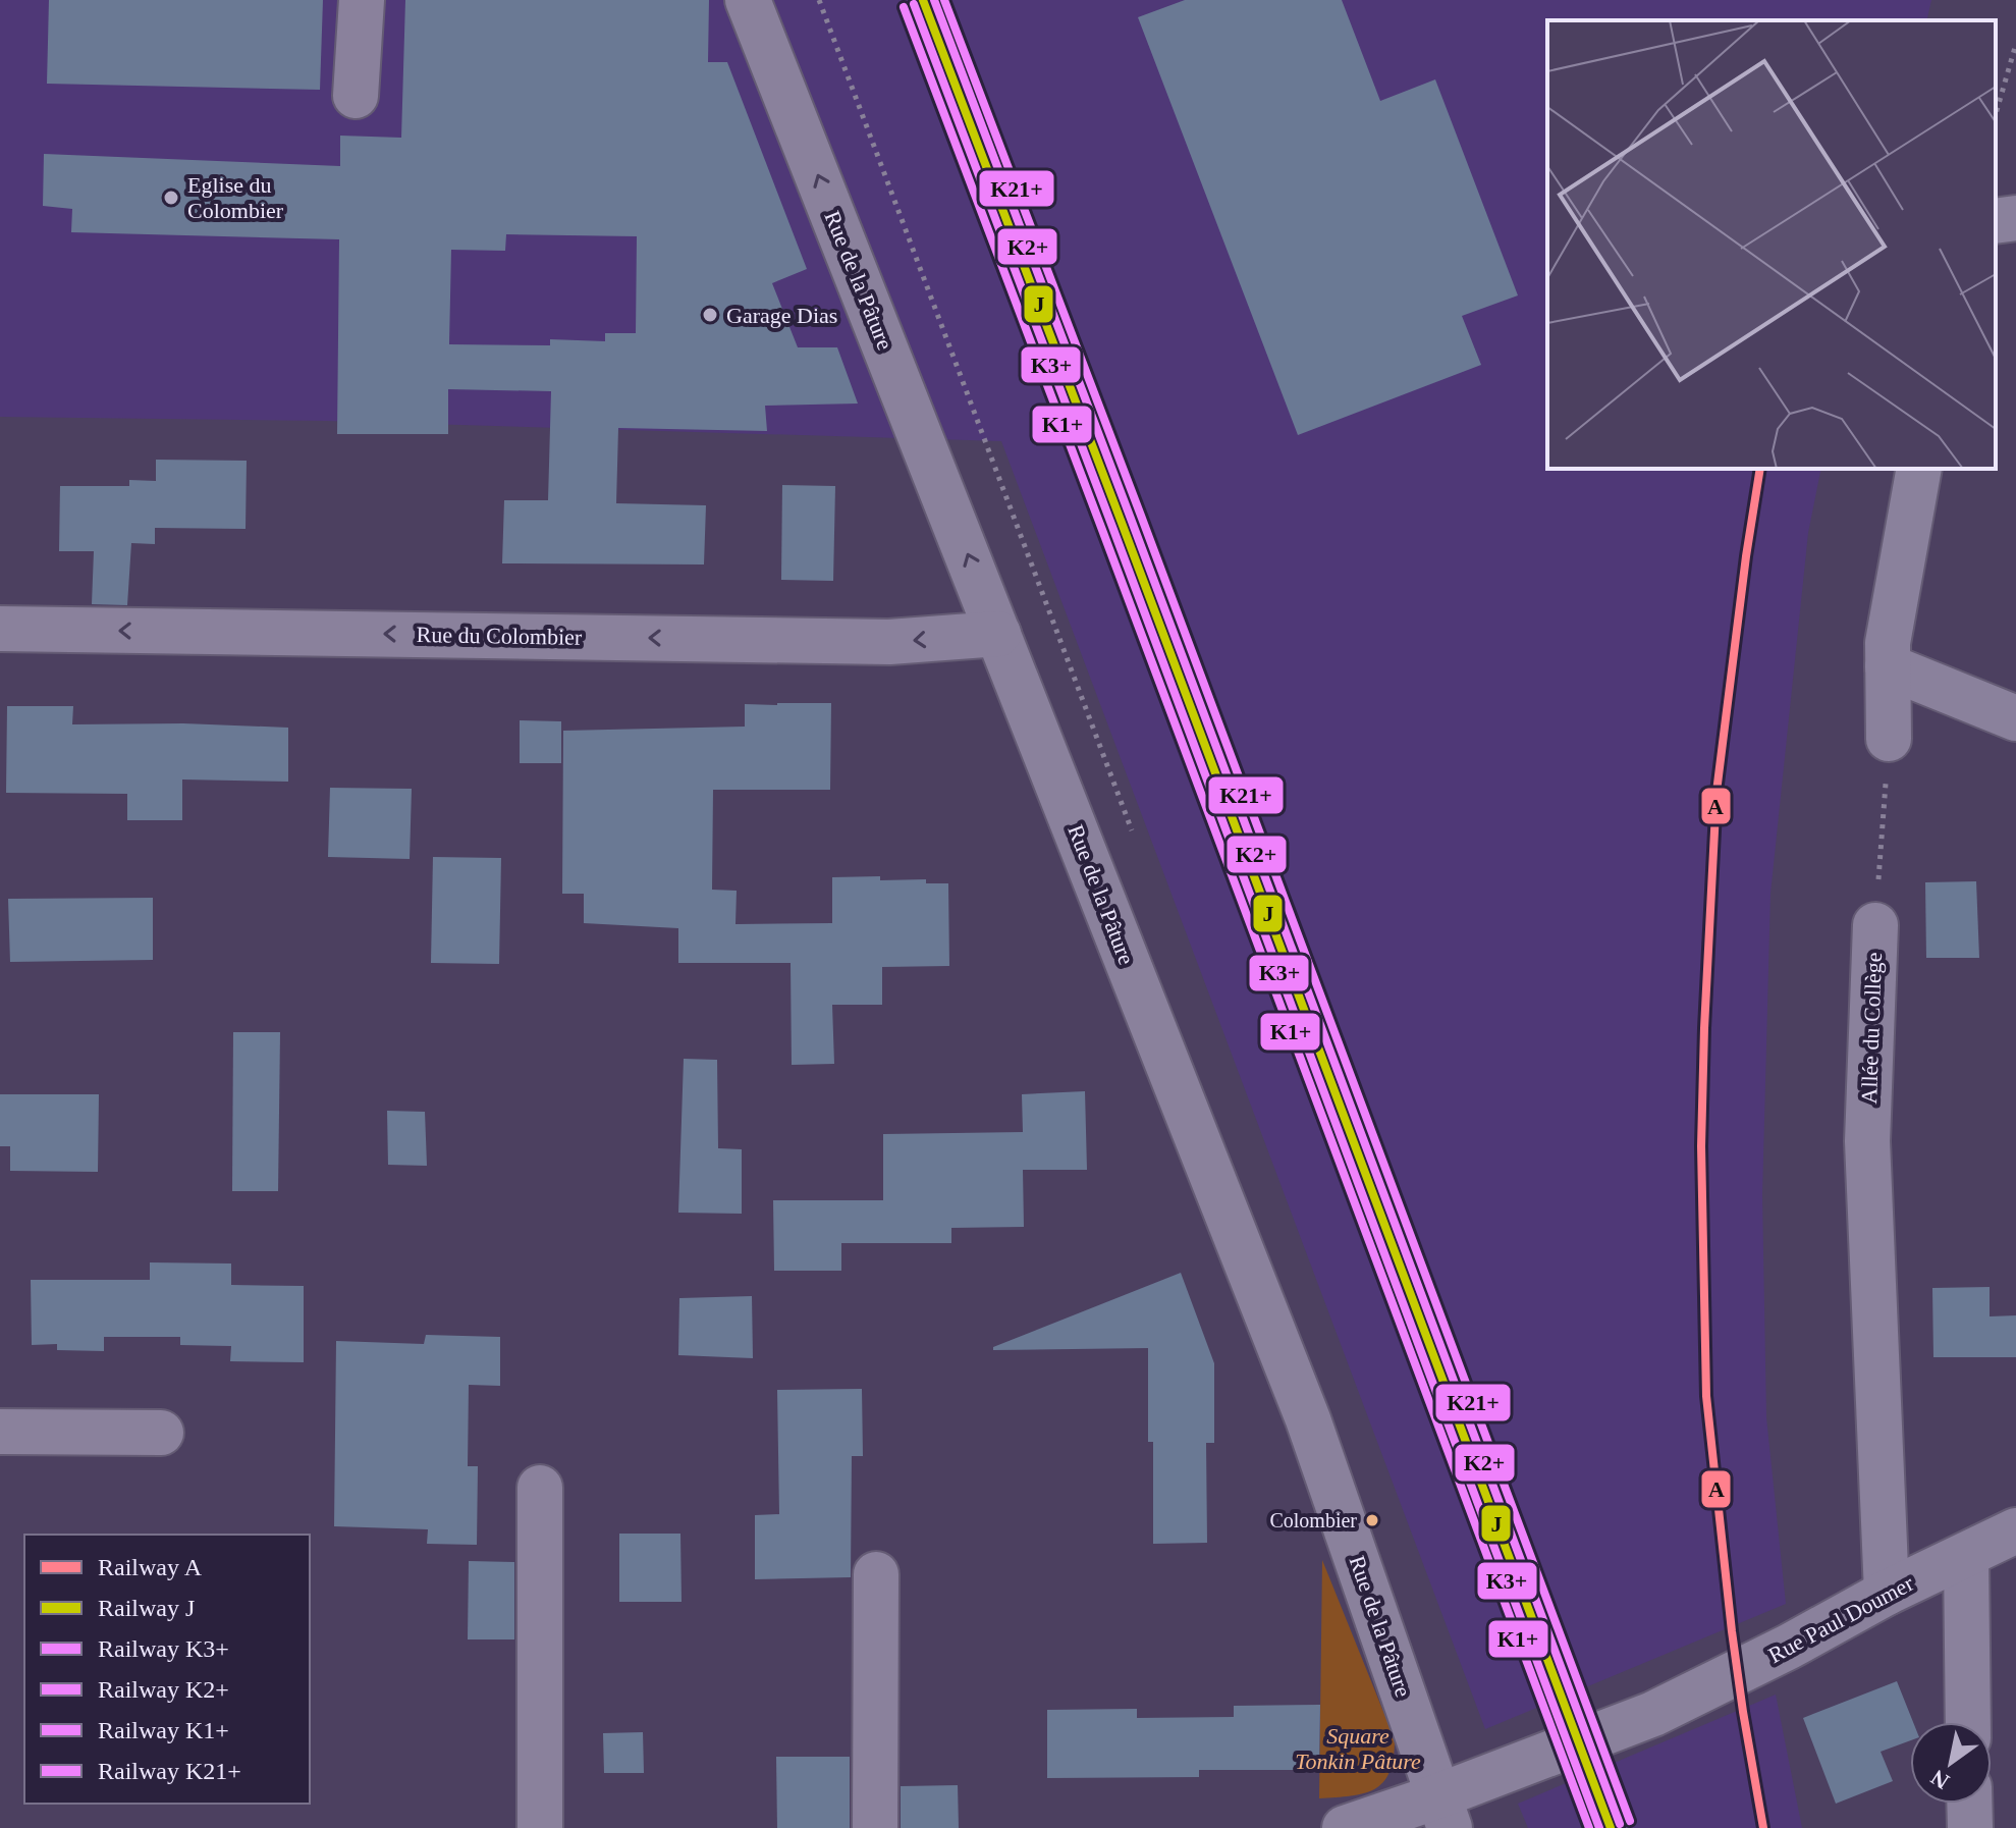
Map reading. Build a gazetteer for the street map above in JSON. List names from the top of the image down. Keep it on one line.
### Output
{"streets":{"street":["Rue de la Pâture","Rue du Colombier","Allée du Collège","Rue Paul Doumer"]},"crossings":[["Rue de la Pâture","Rue du Colombier"],["Rue de la Pâture","Rue Paul Doumer"],["Allée du Collège","Rue Paul Doumer"]],"one_way":["Rue de la Pâture","Rue du Colombier"],"parks":["Square Tonkin Pâture"],"places":["Eglise du Colombier","Garage Dias","Colombier"],"lines":["rail line J","rail line K2+","rail line K21+","rail line K3+","rail line K1+","rail line A"],"legend":["Railway A","Railway J","Railway K3+","Railway K2+","Railway K1+","Railway K21+"],"north":"bottom left"}
